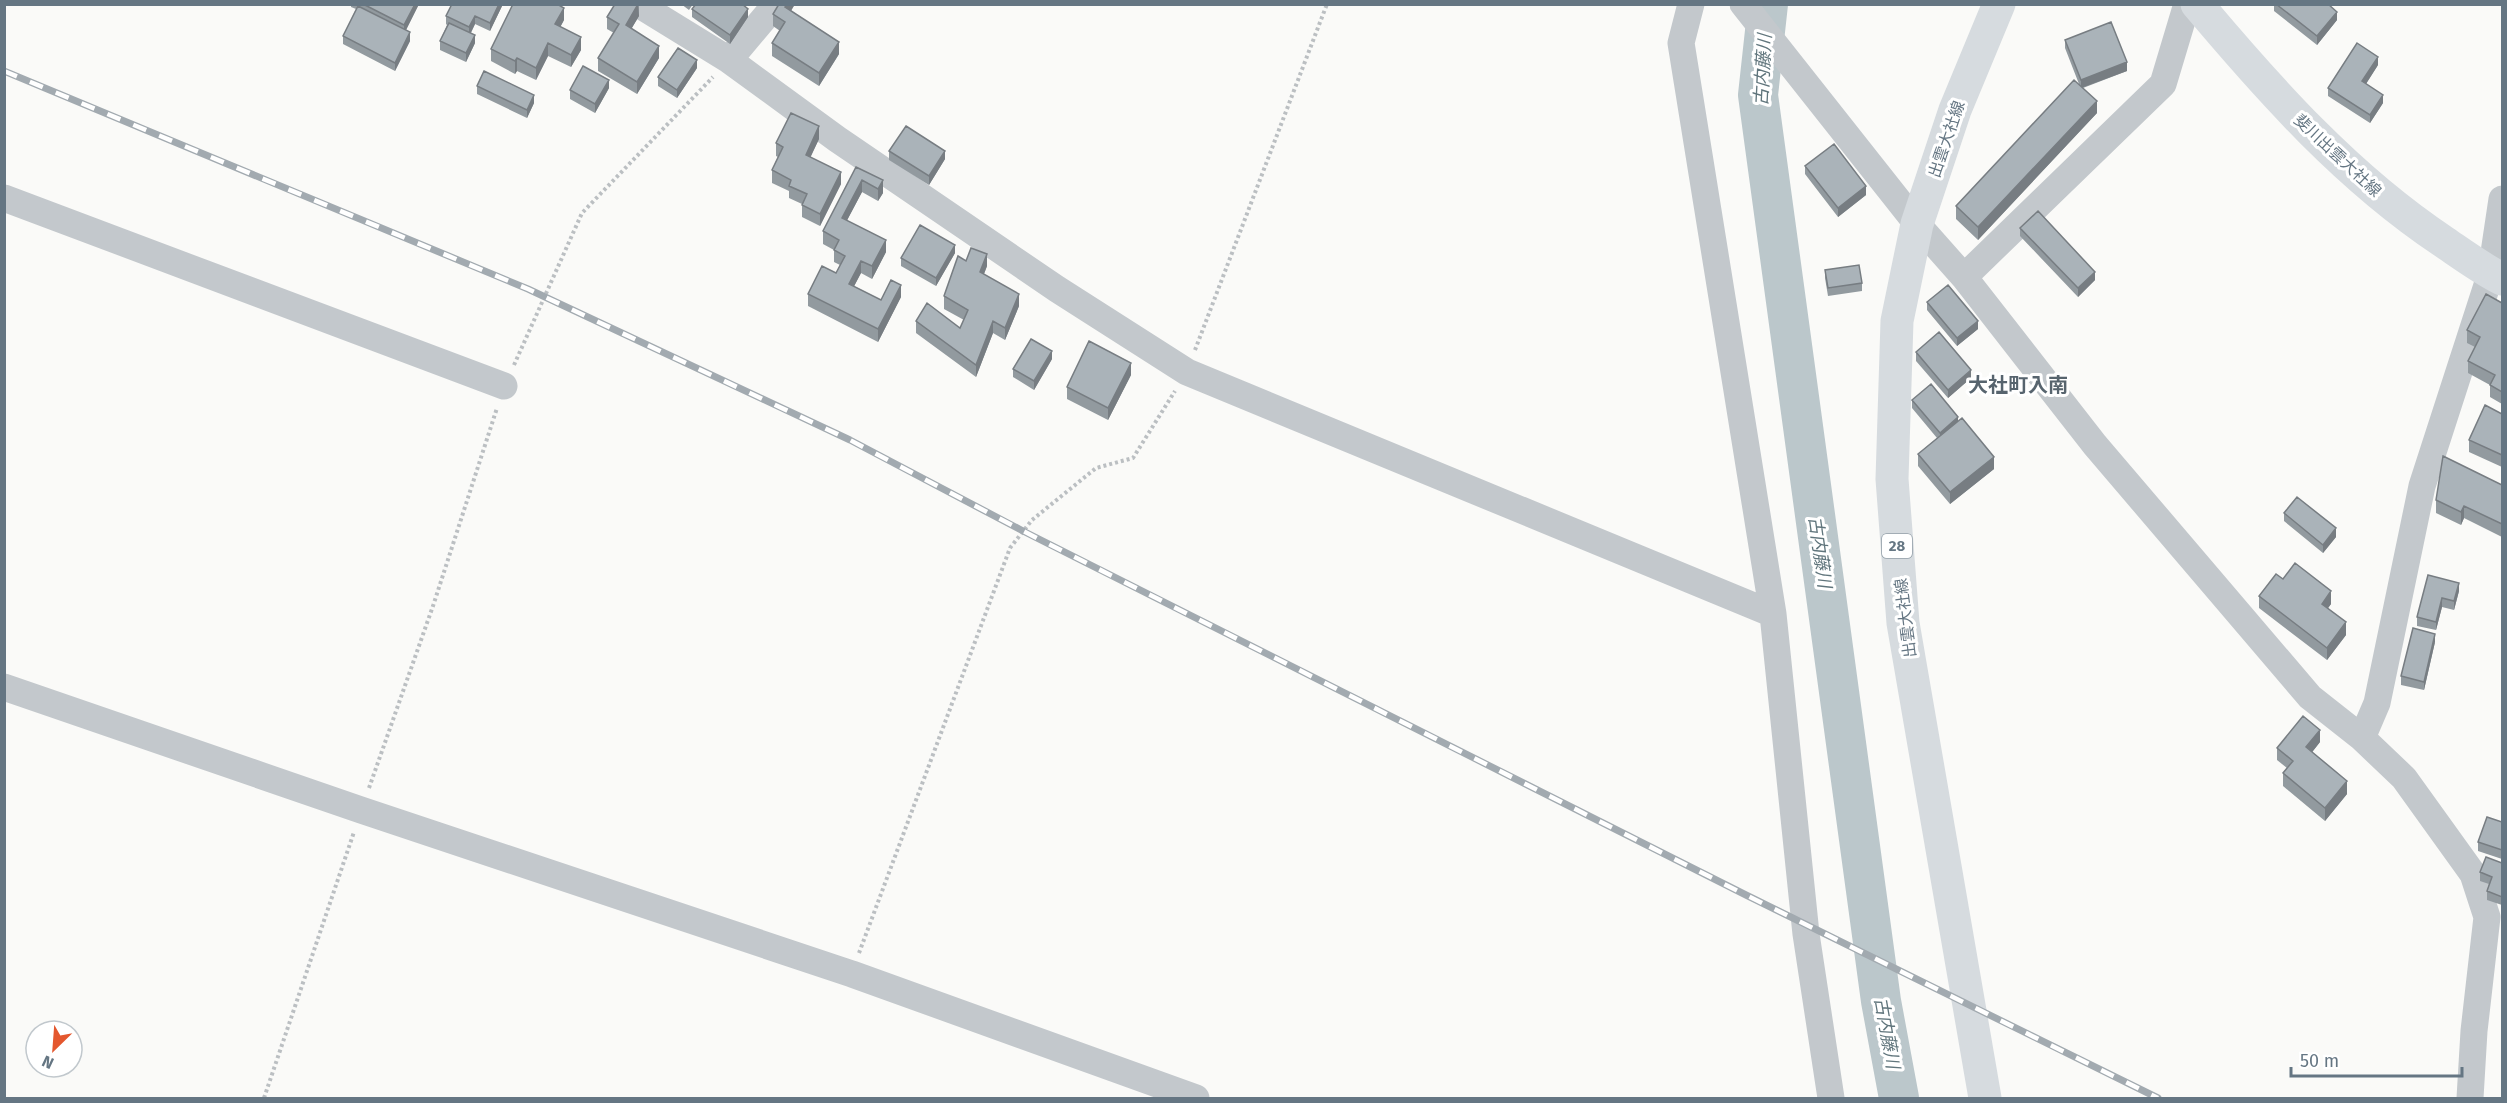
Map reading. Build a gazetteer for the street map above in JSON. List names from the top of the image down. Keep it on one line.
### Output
{"streets":{"main road":["出雲大社線","斐川出雲大社線","28"]},"districts":["大社町入南"],"water":["古内藤川"],"scale_bar":"50 m","north":"bottom left"}
